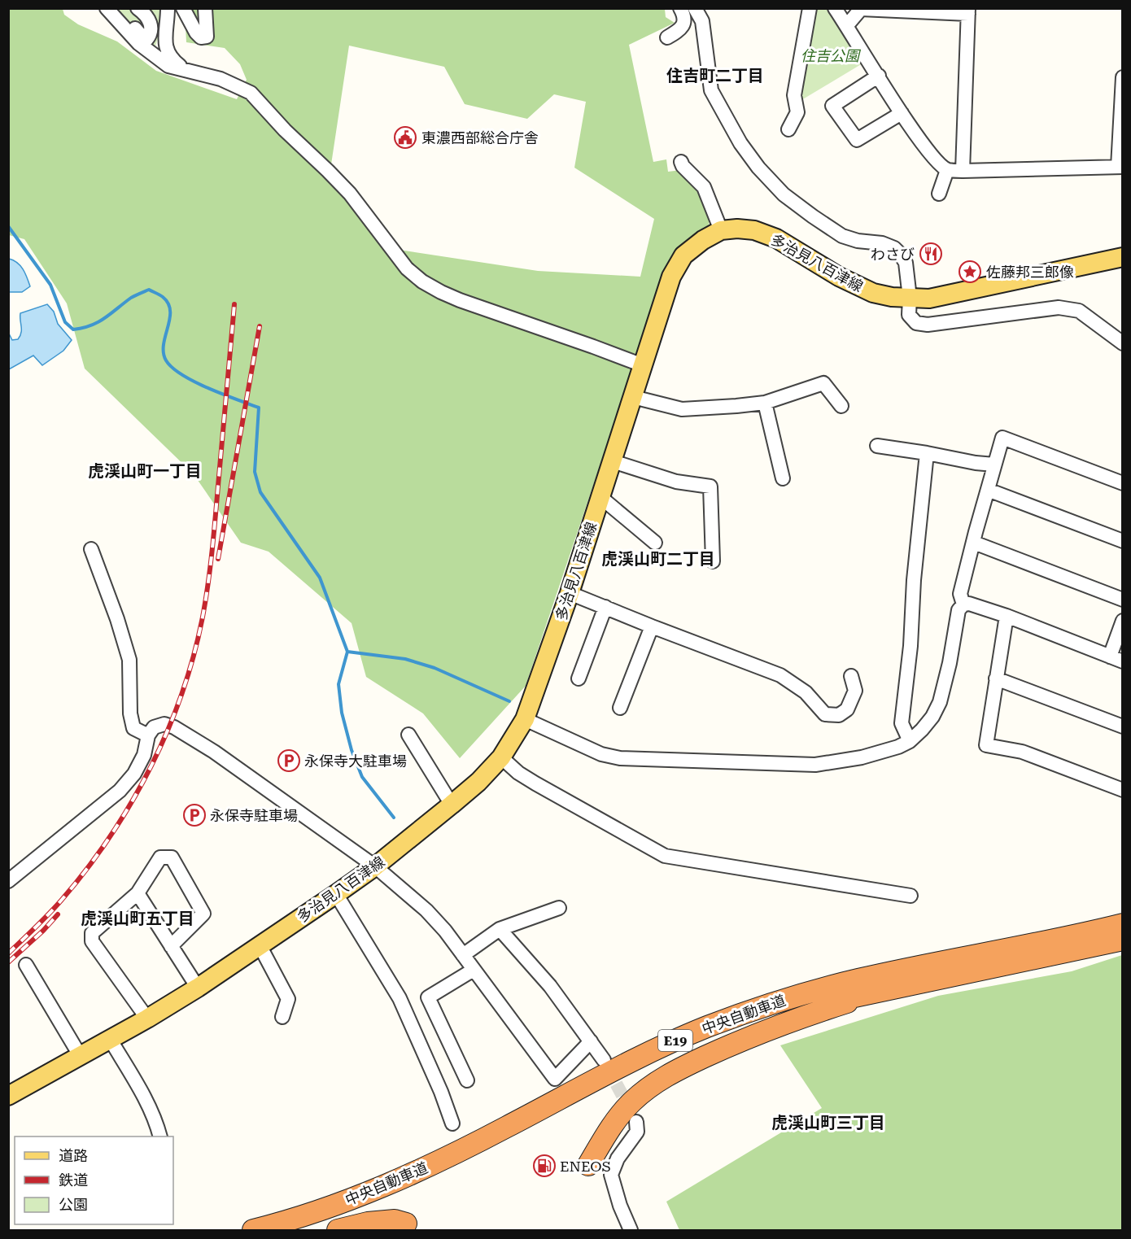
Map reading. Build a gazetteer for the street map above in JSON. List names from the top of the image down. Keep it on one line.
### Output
{"streets":{"highway":["中央自動車道","E19"],"main road":["多治見八百津線"]},"districts":["住吉町二丁目","虎渓山町一丁目","虎渓山町二丁目","虎渓山町五丁目","虎渓山町三丁目"],"parks":["住吉公園"],"places":{"public building":["東濃西部総合庁舎"],"restaurant":["わさび"],"place":["佐藤邦三郎像"],"parking":["永保寺大駐車場","永保寺駐車場"],"fuel station":["ENEOS"]},"legend":["道路","鉄道","公園"]}
